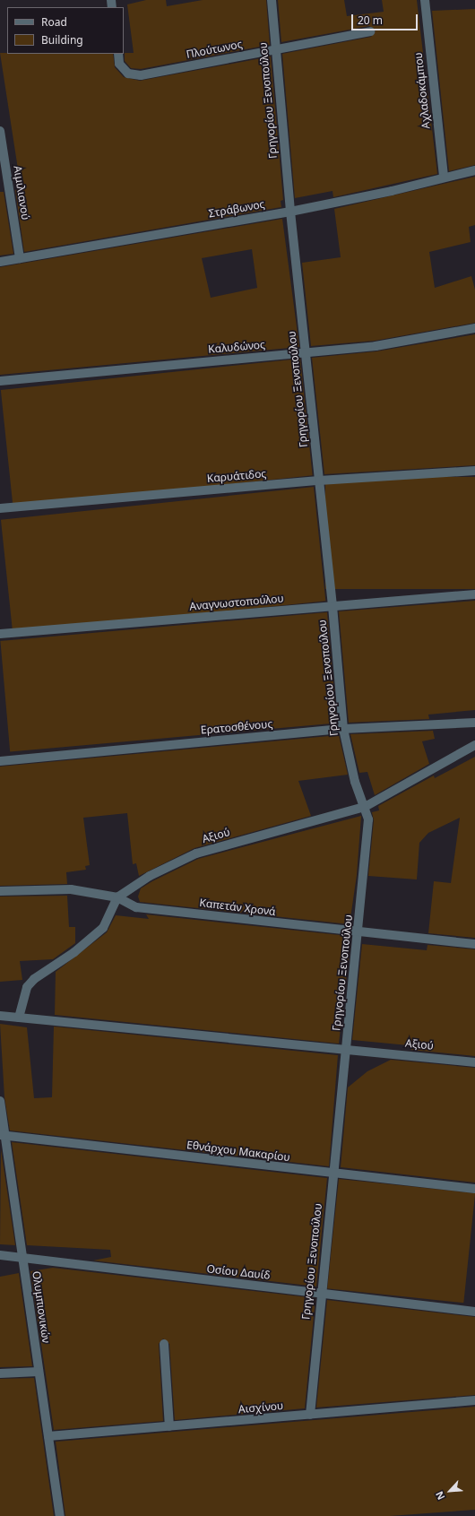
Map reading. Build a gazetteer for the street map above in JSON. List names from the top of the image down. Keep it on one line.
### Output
{"streets":{"street":["Πλούτωνος","Αχλαδοκάμπου","Γρηγορίου Ξενοπούλου","Αιμιλιανού","Στράβωνος","Καλυδώνος","Καρυάτιδος","Αναγνωστοπούλου","Ερατοσθένους","Αξιού","Καπετάν Χρονά","Εθνάρχου Μακαρίου","Οσίου Δαυίδ","Ολυμπιονικών","Αισχίνου"]},"crossings":[["Πλούτωνος","Γρηγορίου Ξενοπούλου"],["Αχλαδοκάμπου","Στράβωνος"],["Γρηγορίου Ξενοπούλου","Στράβωνος"],["Γρηγορίου Ξενοπούλου","Καλυδώνος"],["Γρηγορίου Ξενοπούλου","Καρυάτιδος"],["Γρηγορίου Ξενοπούλου","Αναγνωστοπούλου"],["Γρηγορίου Ξενοπούλου","Ερατοσθένους"],["Γρηγορίου Ξενοπούλου","Αξιού"],["Γρηγορίου Ξενοπούλου","Καπετάν Χρονά"],["Γρηγορίου Ξενοπούλου","Εθνάρχου Μακαρίου"],["Γρηγορίου Ξενοπούλου","Οσίου Δαυίδ"],["Γρηγορίου Ξενοπούλου","Αισχίνου"],["Αιμιλιανού","Στράβωνος"],["Αξιού","Καπετάν Χρονά"],["Εθνάρχου Μακαρίου","Ολυμπιονικών"],["Οσίου Δαυίδ","Ολυμπιονικών"],["Ολυμπιονικών","Αισχίνου"]],"legend":["Road","Building"],"scale_bar":"20 m","north":"bottom left"}
